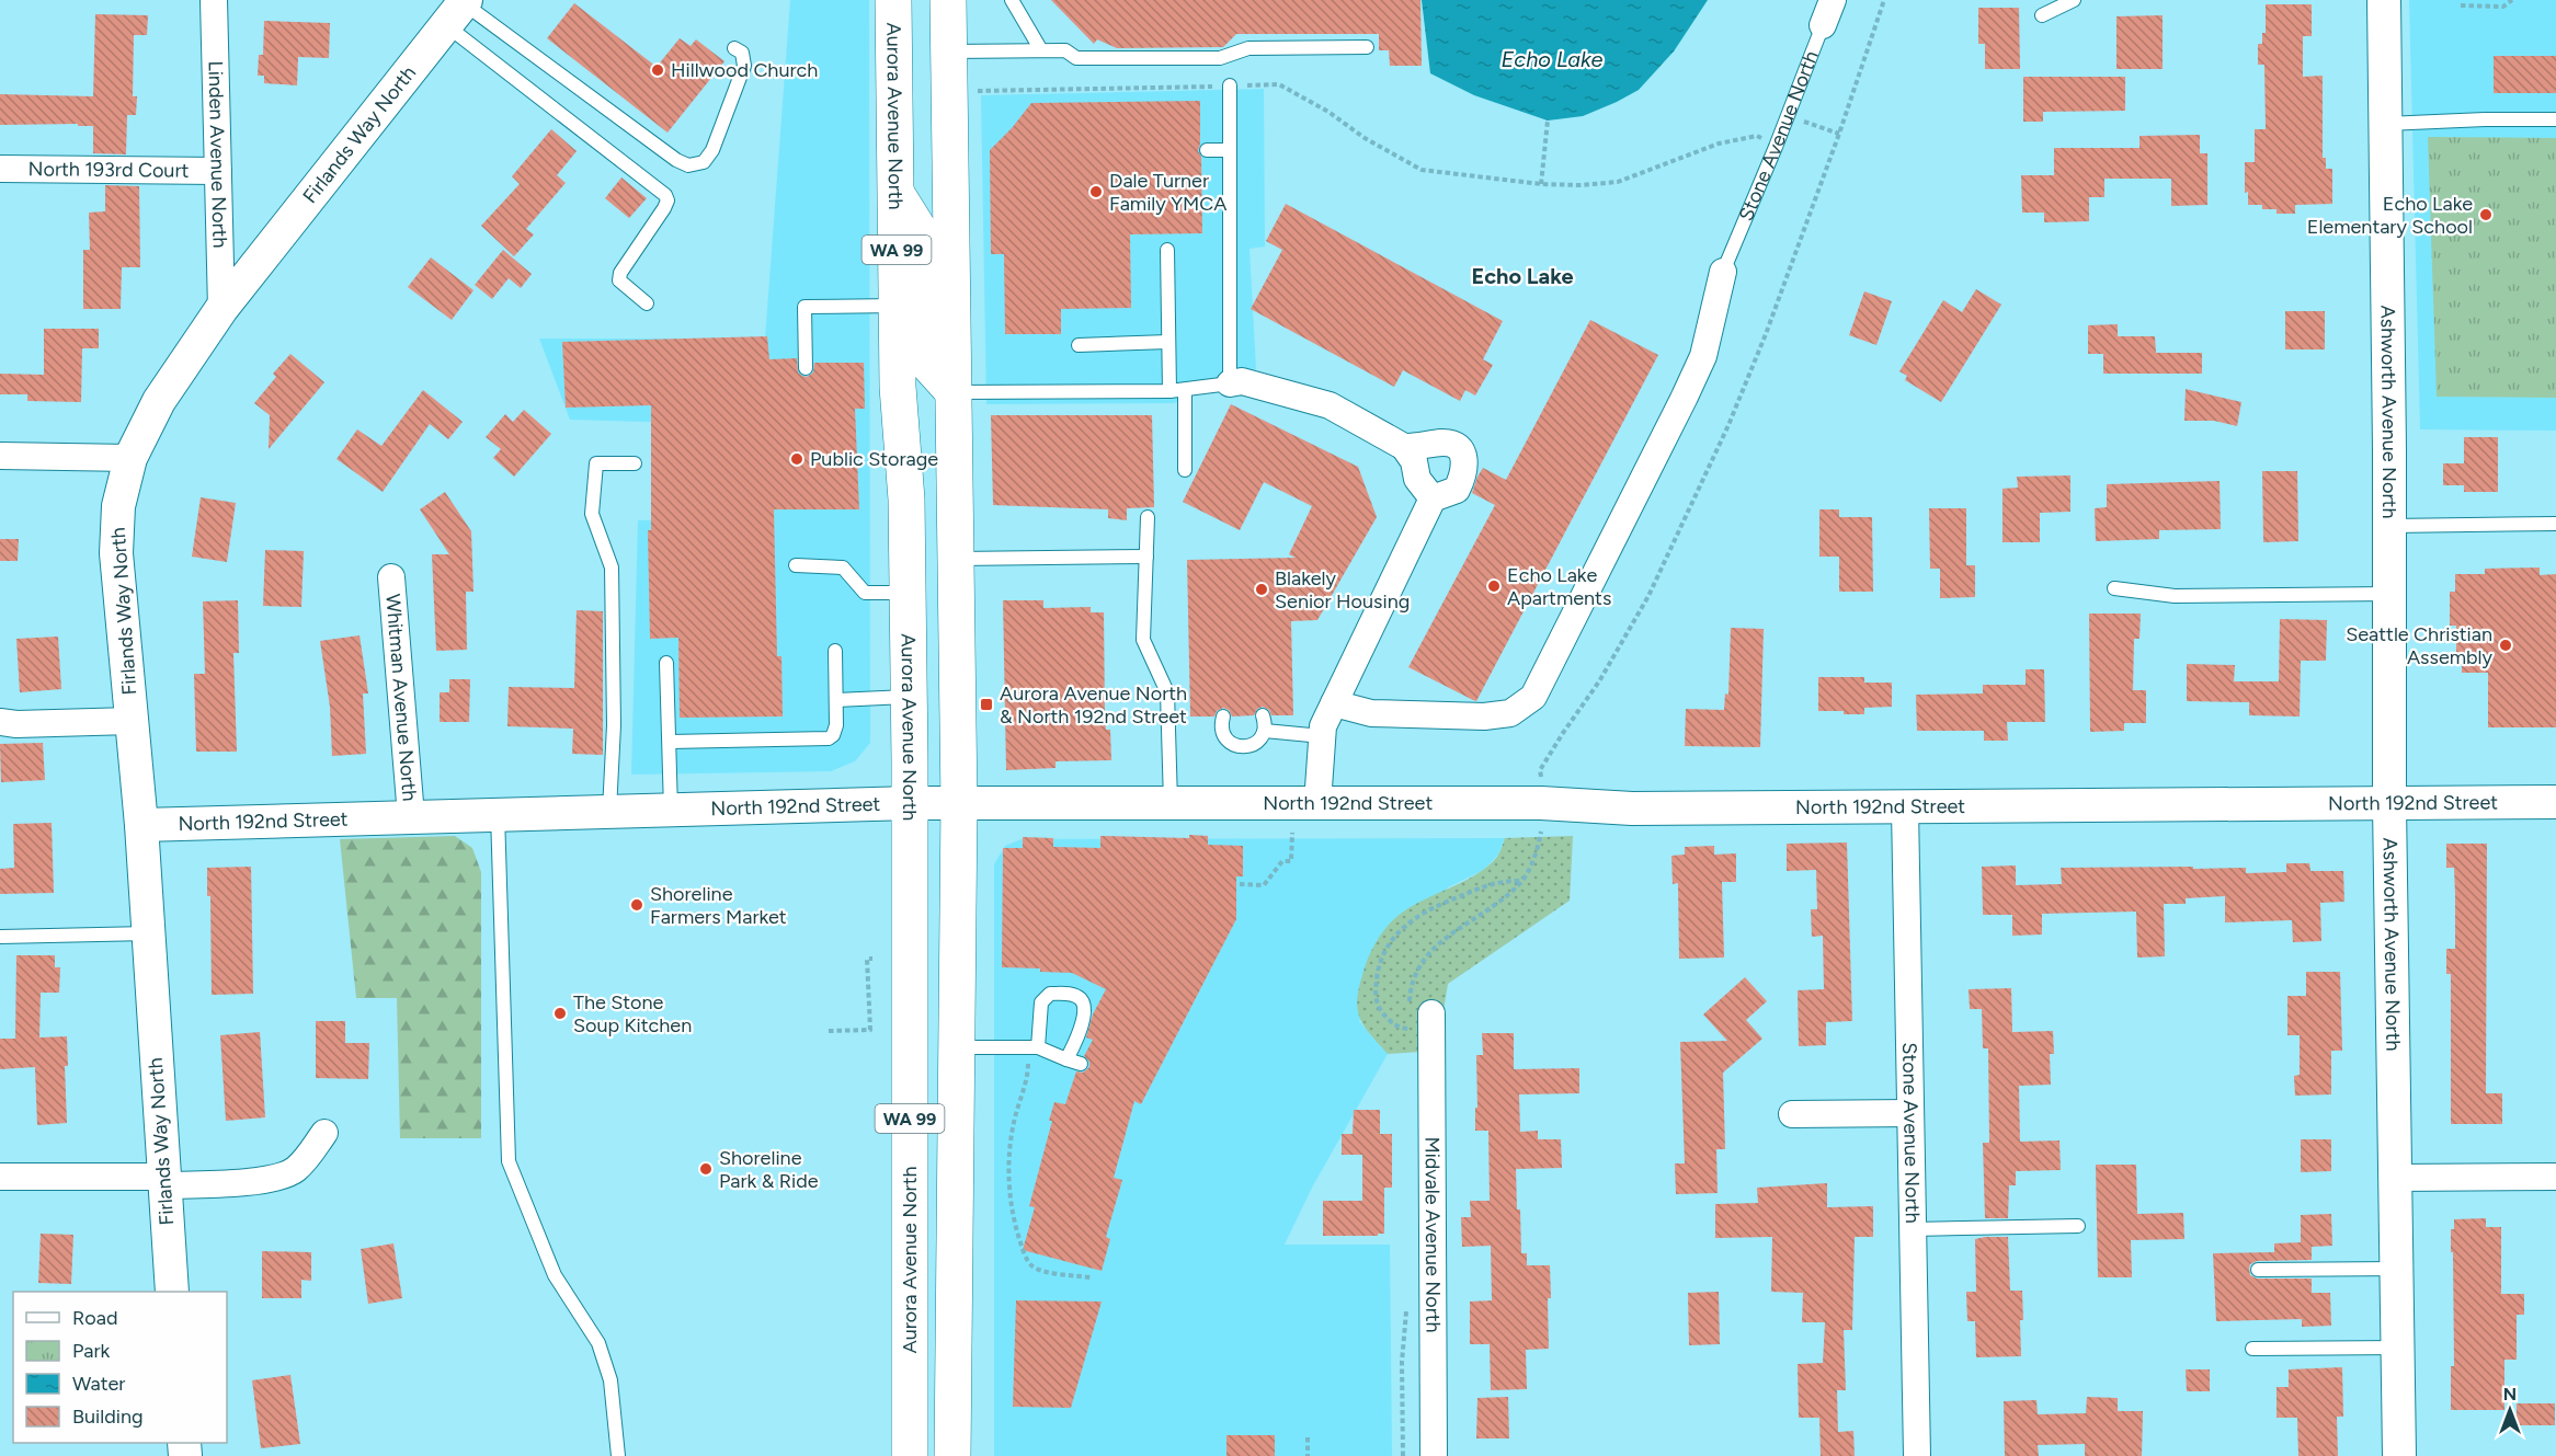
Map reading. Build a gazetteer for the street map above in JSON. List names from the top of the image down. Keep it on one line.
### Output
{"streets":{"main road":["Aurora Avenue North","WA 99"],"street":["Firlands Way North","Stone Avenue North","Linden Avenue North","North 193rd Court","Ashworth Avenue North","Whitman Avenue North","North 192nd Street","Midvale Avenue North"]},"crossings":[["Aurora Avenue North","North 192nd Street"],["Firlands Way North","Linden Avenue North"],["Firlands Way North","North 192nd Street"],["Stone Avenue North","North 192nd Street"],["Linden Avenue North","North 193rd Court"],["WA 99","North 192nd Street"],["Ashworth Avenue North","North 192nd Street"],["Whitman Avenue North","North 192nd Street"]],"districts":["Echo Lake"],"water":["Echo Lake"],"places":{"other":["Hillwood Church","Dale Turner Family YMCA","Echo Lake Elementary School","Public Storage","Echo Lake Apartments","Blakely Senior Housing","Seattle Christian Assembly","Shoreline Farmers Market","The Stone Soup Kitchen","Shoreline Park & Ride"],"transit":["Aurora Avenue North & North 192nd Street"]},"legend":["Road","Park","Water","Building"],"north":"top"}
